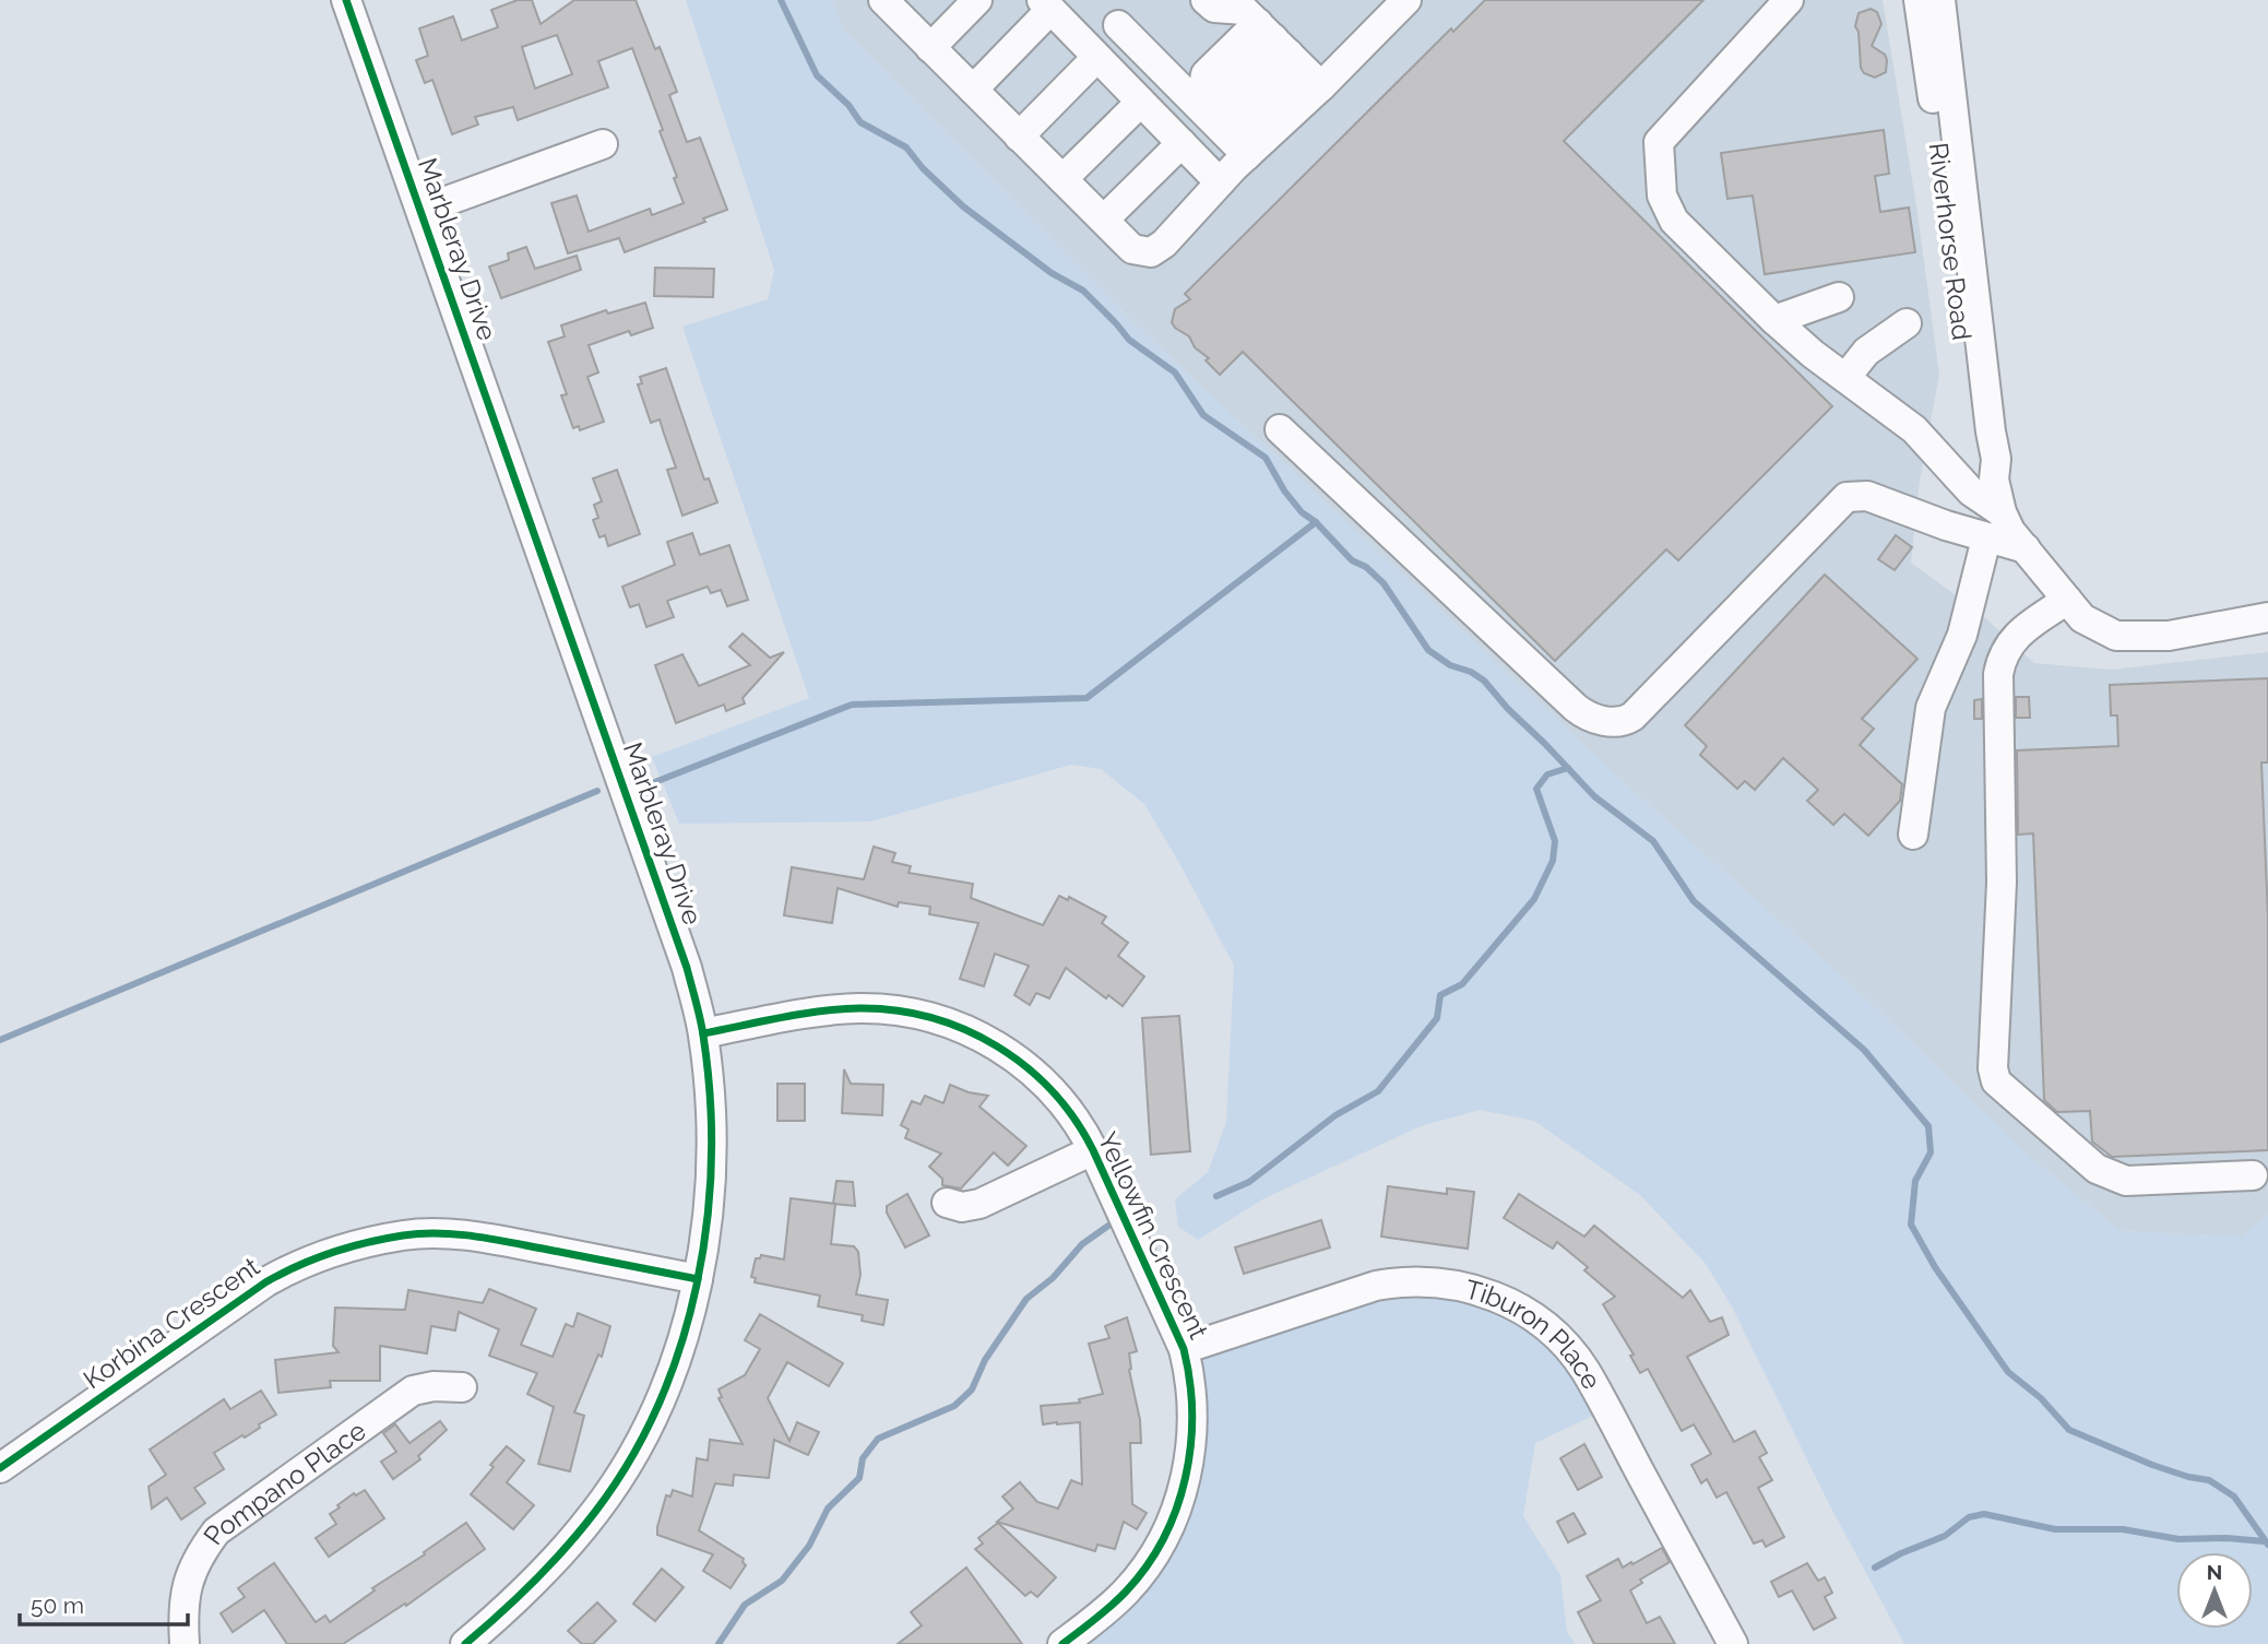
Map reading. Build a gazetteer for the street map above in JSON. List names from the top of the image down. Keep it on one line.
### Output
{"streets":{"street":["Riverhorse Road","Marbleray Drive","Yellowfin Crescent","Korbina Crescent","Tiburon Place","Pompano Place"]},"crossings":[["Marbleray Drive","Yellowfin Crescent"],["Marbleray Drive","Korbina Crescent"],["Yellowfin Crescent","Tiburon Place"]],"scale_bar":"50 m","north":"top"}
